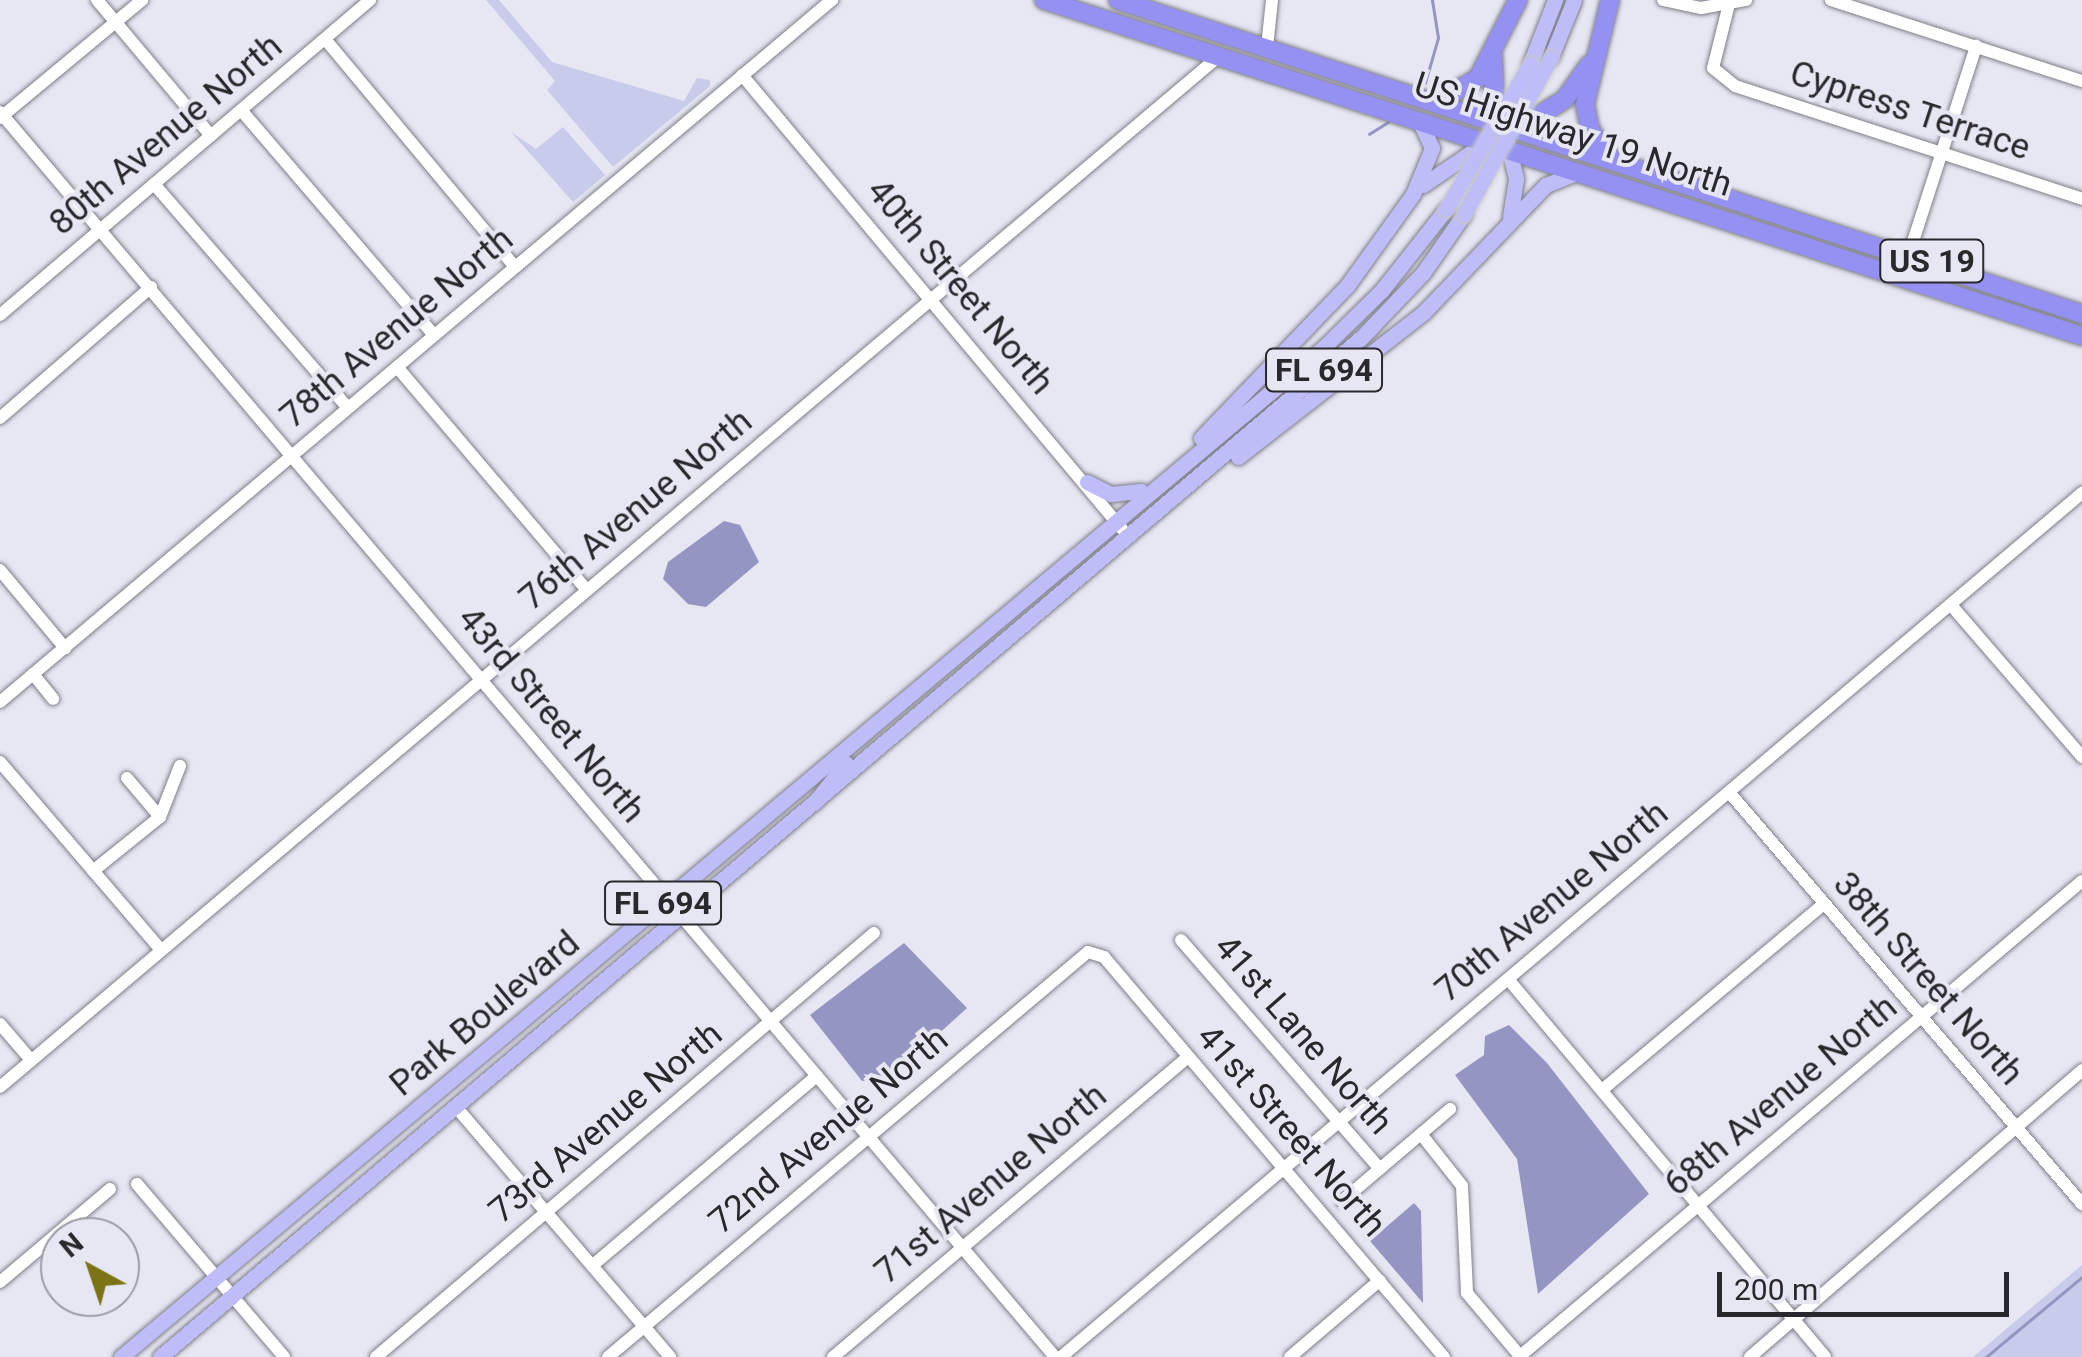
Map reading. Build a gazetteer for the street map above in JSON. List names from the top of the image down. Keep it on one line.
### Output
{"streets":{"highway":["US Highway 19 North","US 19"],"main road":["FL 694","Park Boulevard"],"street":["Cypress Terrace","80th Avenue North","40th Street North","78th Avenue North","76th Avenue North","43rd Street North","70th Avenue North","38th Street North","41st Lane North","68th Avenue North","73rd Avenue North","72nd Avenue North","41st Street North","71st Avenue North"]},"crossings":[["80th Avenue North","43rd Street North"],["US Highway 19 North","76th Avenue North"],["40th Street North","78th Avenue North"],["40th Street North","FL 694"],["40th Street North","76th Avenue North"],["40th Street North","Park Boulevard"],["78th Avenue North","43rd Street North"],["FL 694","Park Boulevard"],["76th Avenue North","43rd Street North"],["43rd Street North","70th Avenue North"],["43rd Street North","Park Boulevard"],["43rd Street North","73rd Avenue North"],["43rd Street North","72nd Avenue North"],["43rd Street North","71st Avenue North"],["70th Avenue North","38th Street North"],["70th Avenue North","41st Lane North"],["70th Avenue North","41st Street North"],["38th Street North","68th Avenue North"],["72nd Avenue North","41st Street North"],["41st Street North","71st Avenue North"]],"scale_bar":"200 m","north":"top left"}
